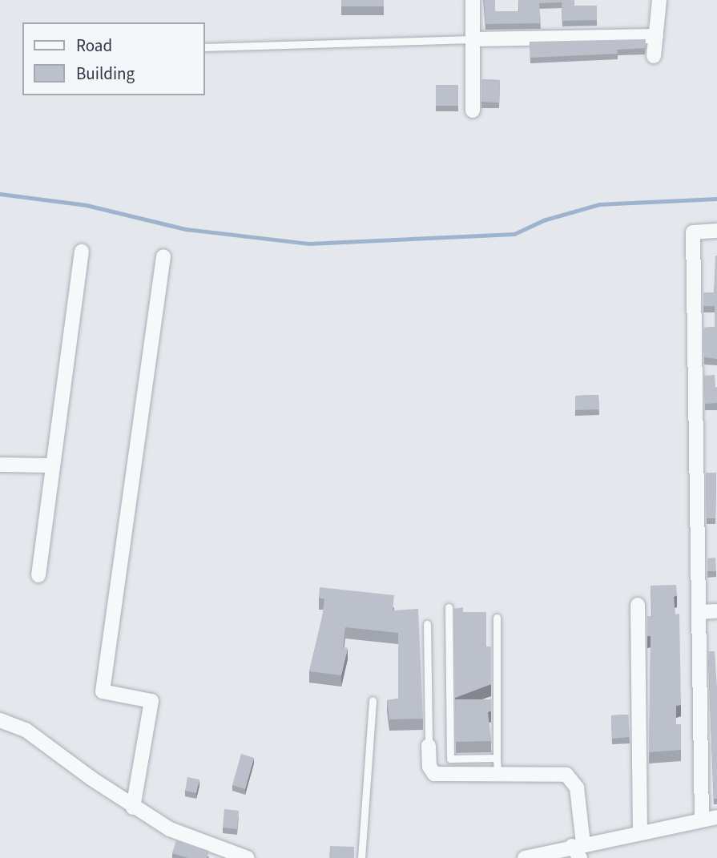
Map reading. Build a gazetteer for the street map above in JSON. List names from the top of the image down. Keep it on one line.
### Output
{"legend":["Road","Building"]}
